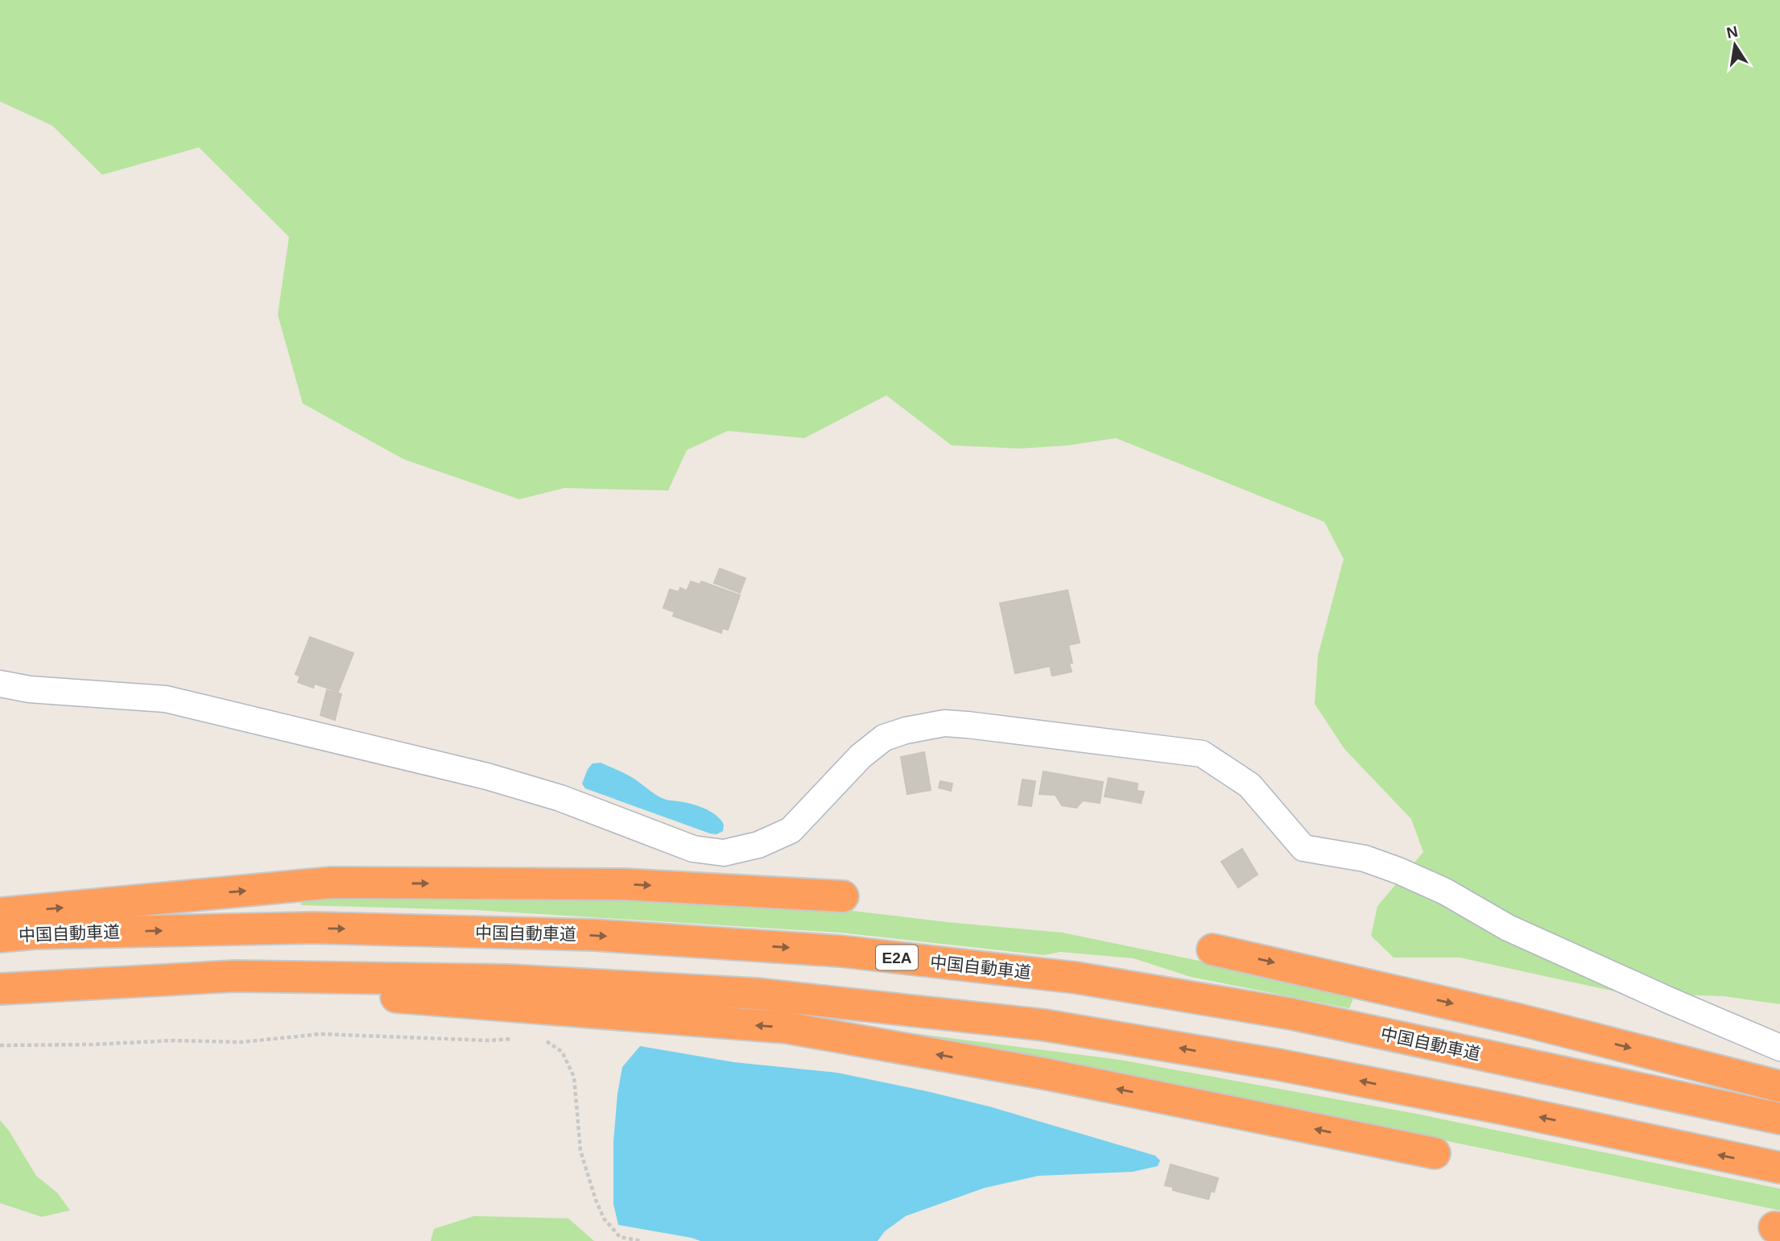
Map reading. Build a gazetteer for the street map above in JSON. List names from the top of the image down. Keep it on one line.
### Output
{"streets":{"highway":["中国自動車道","E2A"]},"north":"top"}
